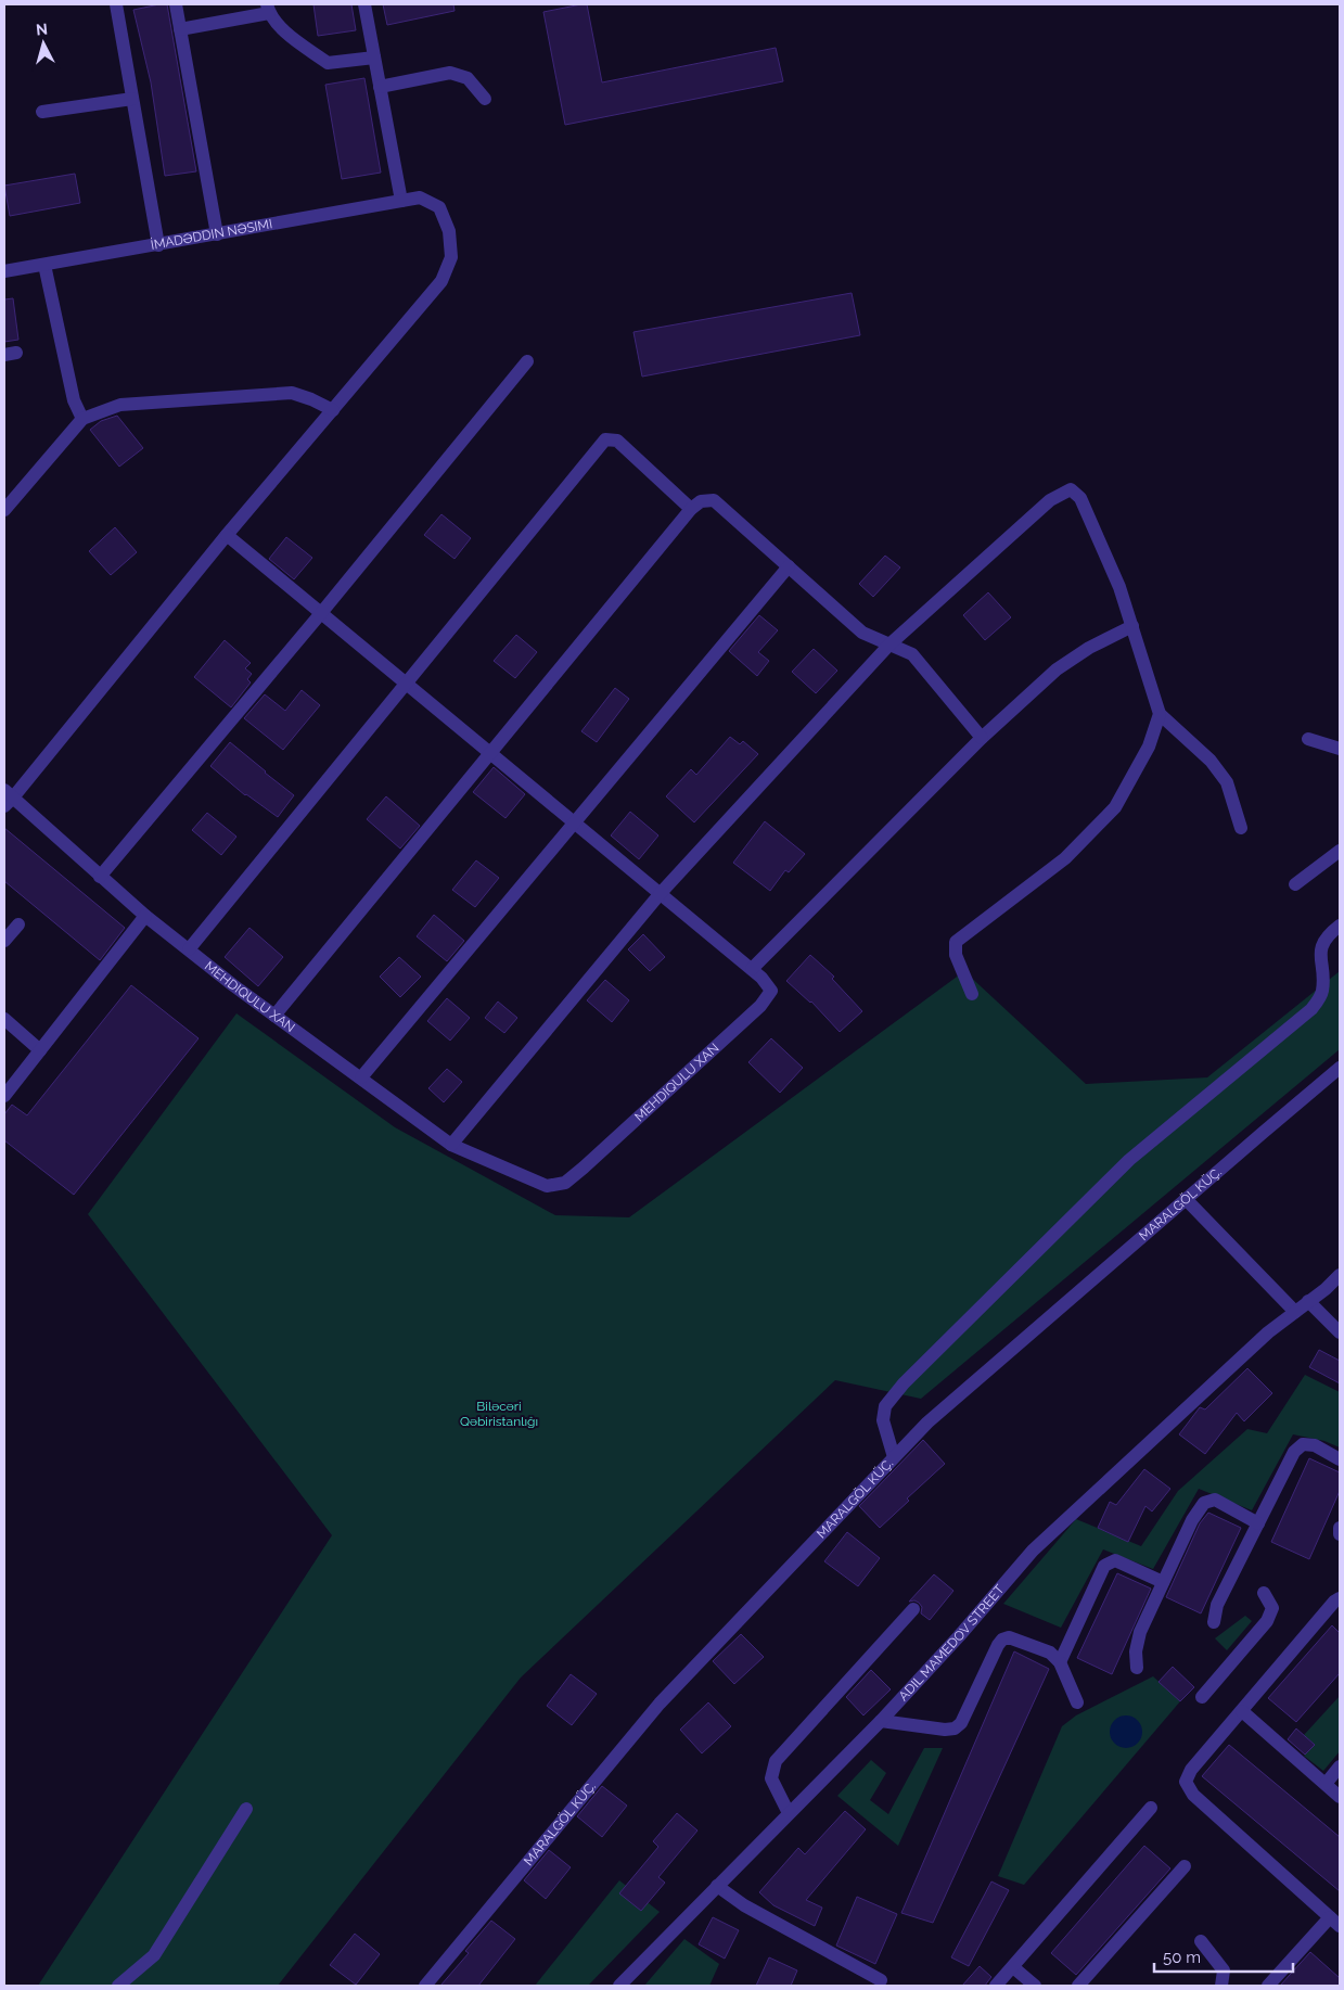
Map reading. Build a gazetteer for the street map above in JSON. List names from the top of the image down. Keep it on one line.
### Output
{"streets":{"street":["İMADƏDDIN NƏSIMI","MEHDIQULU XAN","MARALGÖL KÜÇ.","ADIL MAMEDOV STREET"]},"parks":["Biləcəri Qəbiristanlığı"],"scale_bar":"50 m","north":"top"}
